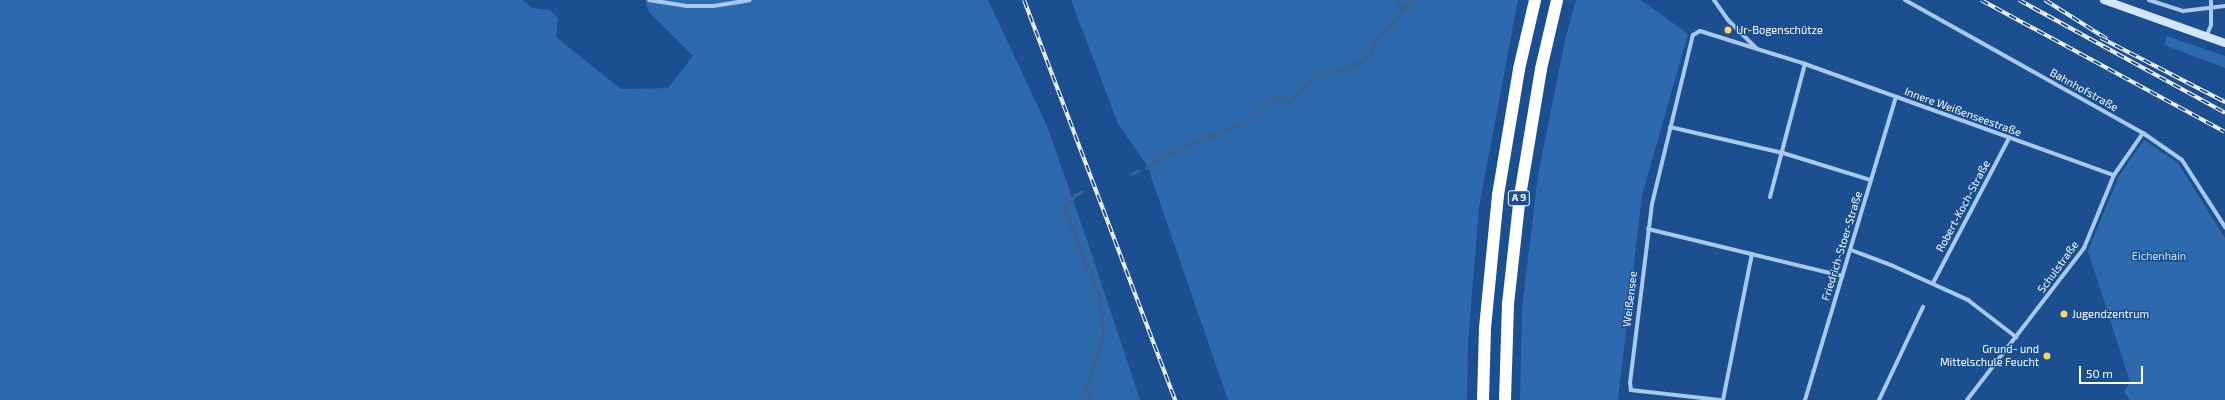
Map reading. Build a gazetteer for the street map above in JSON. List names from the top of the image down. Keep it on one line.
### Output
{"streets":{"highway":["A 9"],"street":["Bahnhofstraße","Innere Weißenseestraße","Robert-Koch-Straße","Friedrich-Stoer-Straße","Schulstraße","Weißensee"]},"crossings":[["Bahnhofstraße","Schulstraße"],["Innere Weißenseestraße","Robert-Koch-Straße"],["Innere Weißenseestraße","Friedrich-Stoer-Straße"],["Innere Weißenseestraße","Schulstraße"],["Innere Weißenseestraße","Weißensee"]],"parks":["Eichenhain"],"places":["Ur-Bogenschütze","Jugendzentrum","Grund- und Mittelschule Feucht"],"scale_bar":"50 m"}
